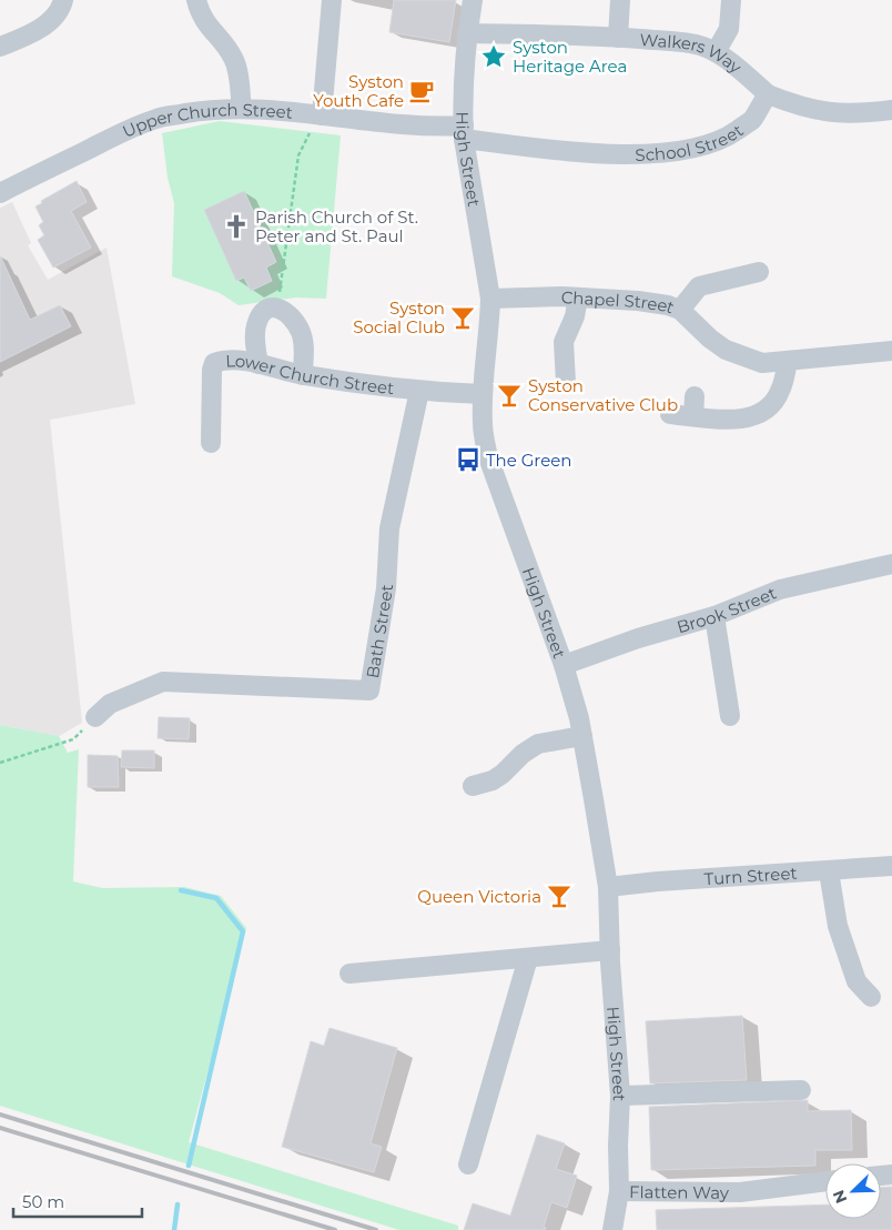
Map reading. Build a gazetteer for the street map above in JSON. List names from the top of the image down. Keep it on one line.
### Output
{"streets":{"street":["Walkers Way","Upper Church Street","School Street","High Street","Chapel Street","Lower Church Street","Brook Street","Bath Street","Turn Street","Flatten Way"]},"crossings":[["Walkers Way","School Street"],["Walkers Way","High Street"],["Upper Church Street","School Street"],["Upper Church Street","High Street"],["School Street","High Street"],["High Street","Chapel Street"],["High Street","Brook Street"],["High Street","Turn Street"],["High Street","Flatten Way"],["Lower Church Street","Bath Street"]],"places":{"place":["Syston Heritage Area"],"cafe":["Syston Youth Cafe"],"church":["Parish Church of St. Peter and St. Paul"],"bar":["Syston Social Club","Syston Conservative Club","Queen Victoria"],"bus stop":["The Green"]},"scale_bar":"50 m","north":"bottom left"}
